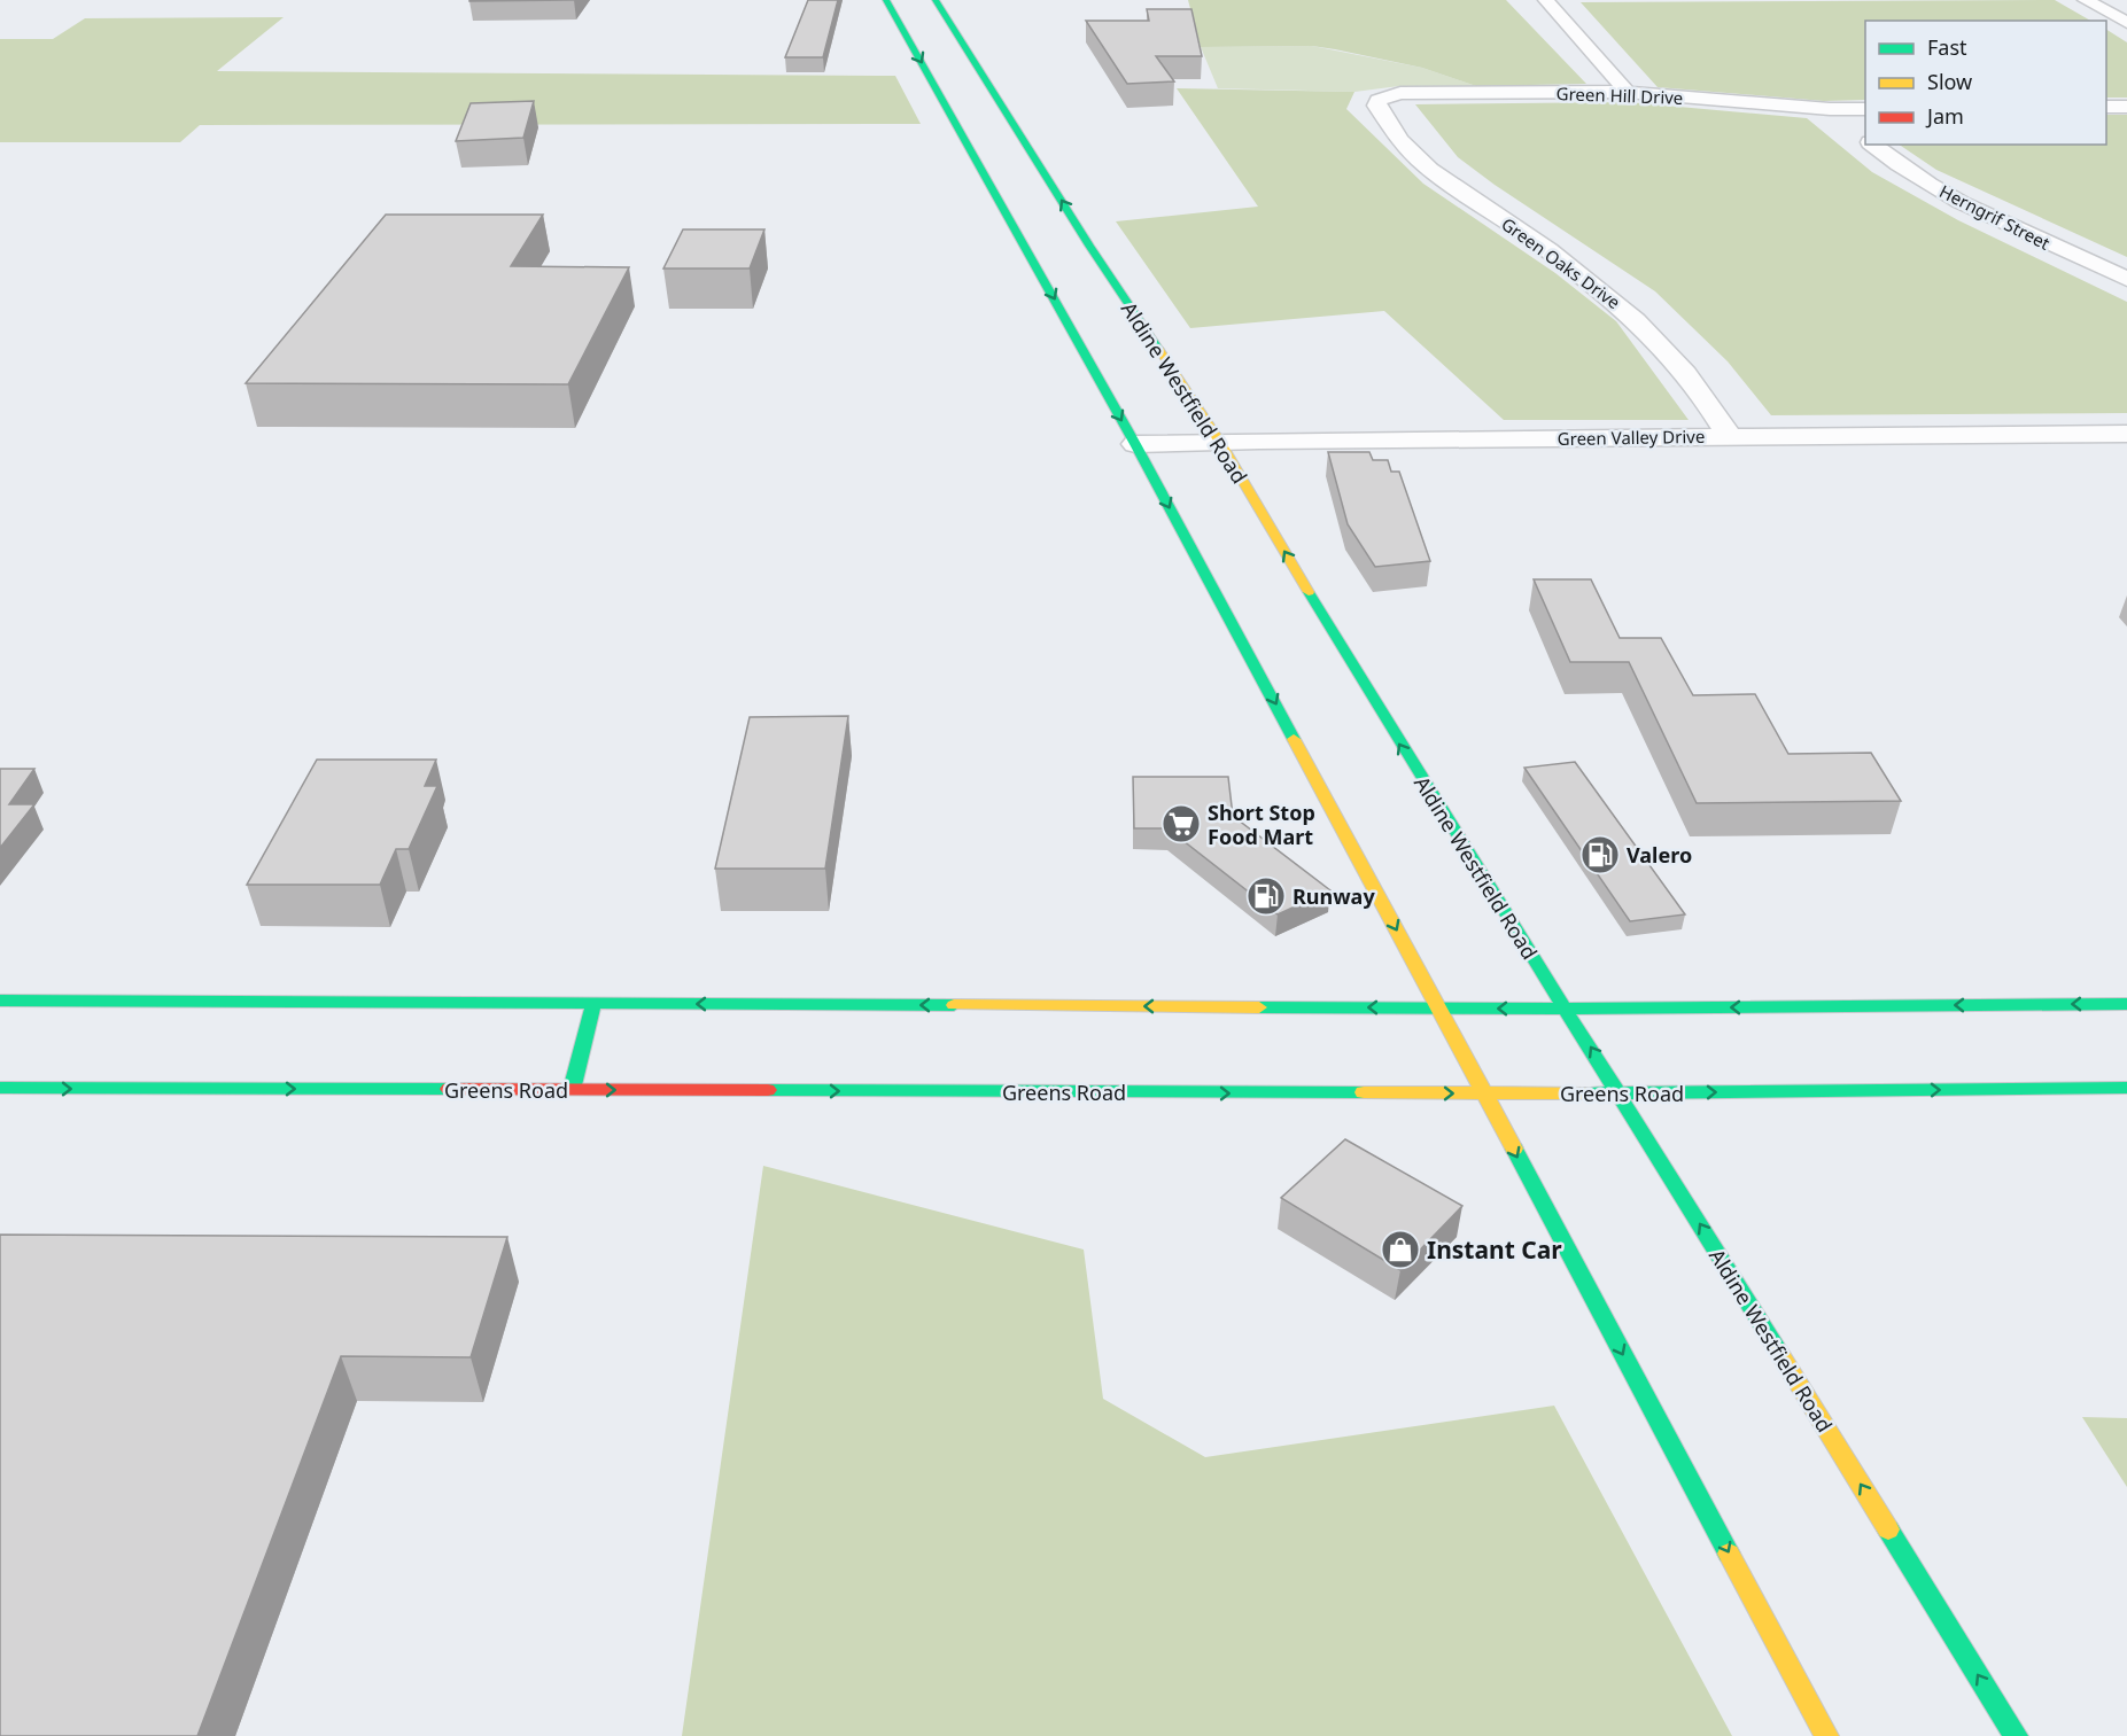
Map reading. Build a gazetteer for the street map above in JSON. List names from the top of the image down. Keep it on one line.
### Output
{"streets":{"main road":["Aldine Westfield Road","Greens Road"],"street":["Green Hill Drive","Herngrif Street","Green Oaks Drive","Green Valley Drive"]},"crossings":[["Green Hill Drive","Herngrif Street"],["Green Hill Drive","Green Oaks Drive"],["Green Oaks Drive","Green Valley Drive"],["Aldine Westfield Road","Green Valley Drive"],["Aldine Westfield Road","Greens Road"]],"places":{"supermarket":["Short Stop Food Mart"],"fuel station":["Valero","Runway"],"shop":["Instant Car"]},"legend":["Fast","Slow","Jam"]}
